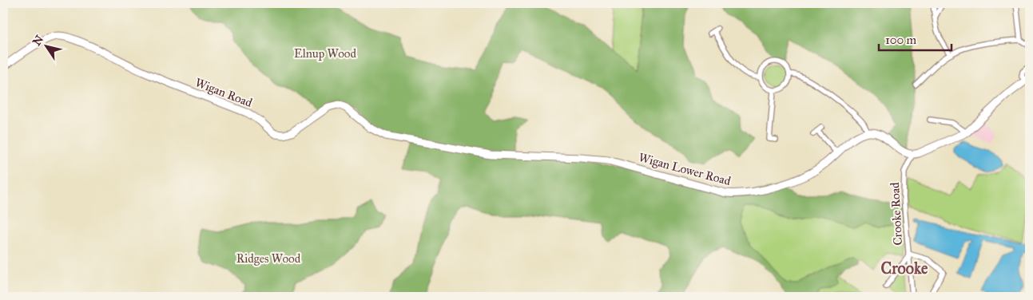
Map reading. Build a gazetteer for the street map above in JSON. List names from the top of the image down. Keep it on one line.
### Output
{"streets":{"main road":["Wigan Road","Wigan Lower Road"],"street":["Crooke Road"]},"crossings":[["Wigan Road","Wigan Lower Road"]],"districts":["Crooke"],"parks":["Elnup Wood","Ridges Wood"],"scale_bar":"100 m","north":"top left"}
